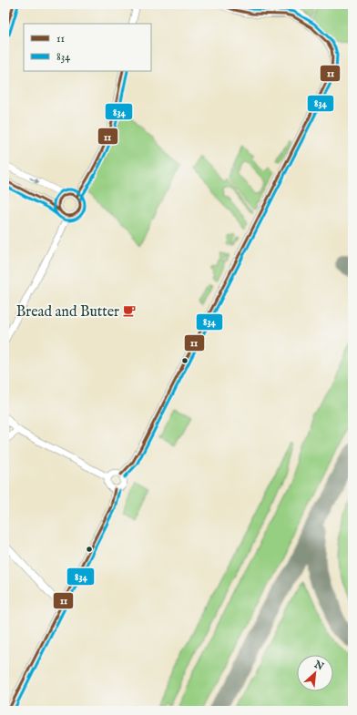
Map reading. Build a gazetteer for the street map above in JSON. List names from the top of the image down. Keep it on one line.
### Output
{"places":{"cafe":["Bread and Butter"]},"lines":["transit line 11","transit line 834"],"legend":["11","834"],"north":"top right"}
